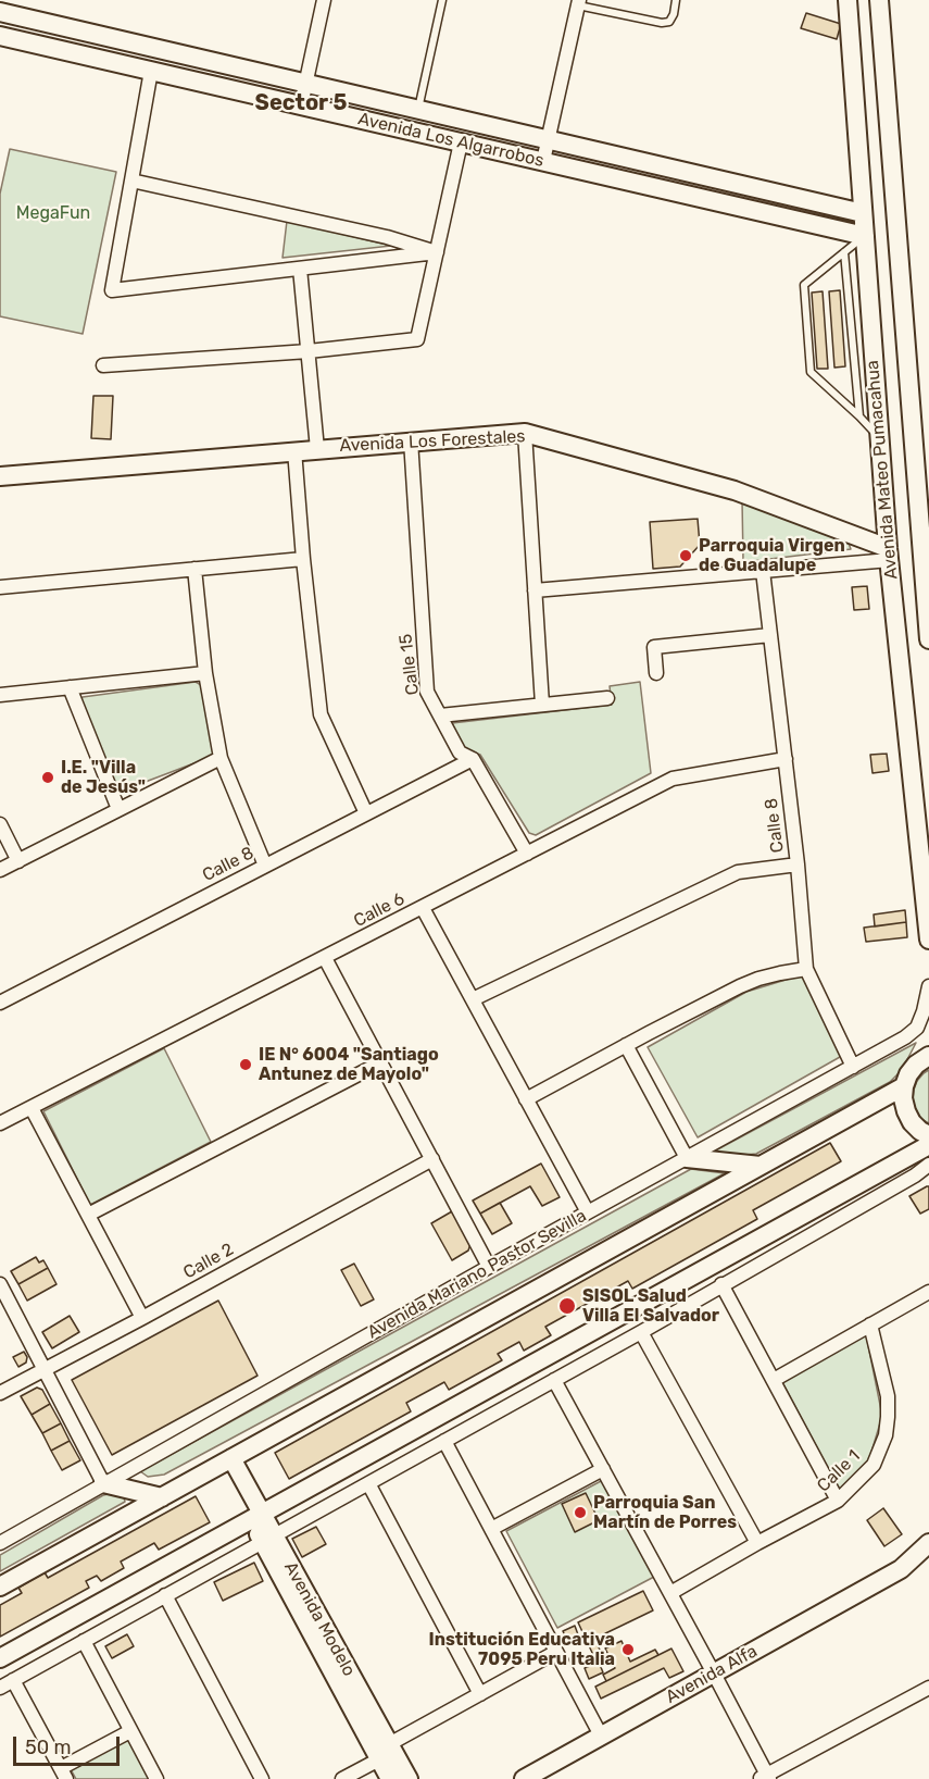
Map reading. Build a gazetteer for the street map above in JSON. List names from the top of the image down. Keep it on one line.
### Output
{"streets":{"main road":["Avenida Los Algarrobos","Avenida Los Forestales","Avenida Mateo Pumacahua","Avenida Modelo","Avenida Alfa"],"street":["Calle 15","Calle 8","Calle 6","Calle 2","Avenida Mariano Pastor Sevilla","Calle 1"]},"crossings":[["Avenida Los Algarrobos","Avenida Mateo Pumacahua"],["Avenida Los Forestales","Avenida Mateo Pumacahua"],["Avenida Los Forestales","Calle 15"],["Calle 15","Calle 8"],["Calle 15","Calle 6"],["Calle 8","Calle 6"],["Calle 8","Avenida Mariano Pastor Sevilla"]],"districts":["Sector 5"],"parks":["MegaFun"],"places":["Parroquia Virgen de Guadalupe","I.E. \"Villa de Jesús\"","IE N° 6004 \"Santiago Antunez de Mayolo\"","SISOL Salud Villa El Salvador","Parroquia San Martín de Porres","Institución Educativa 7095 Peru Italia"],"scale_bar":"50 m"}
